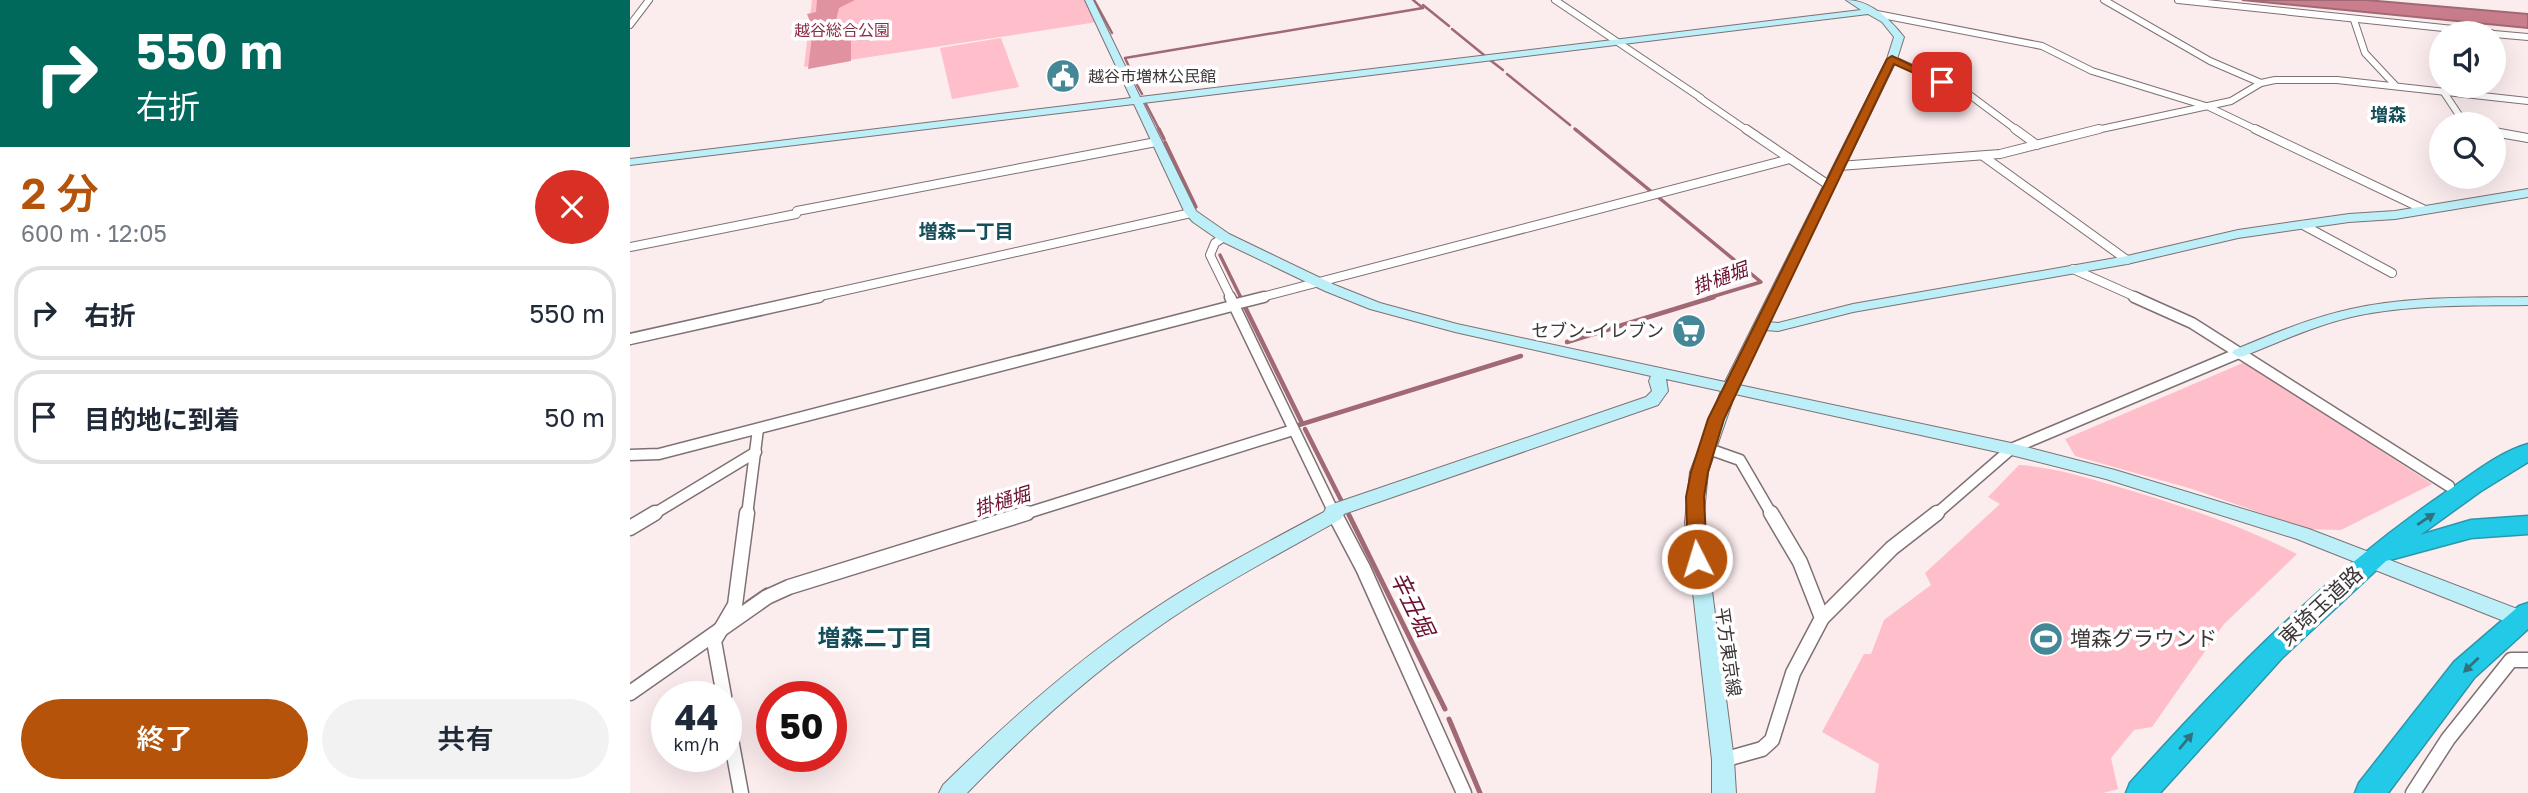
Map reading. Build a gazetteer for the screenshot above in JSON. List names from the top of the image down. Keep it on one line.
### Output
{"streets":{"highway":["東埼玉道路"],"street":["平方東京線"]},"districts":["増森","増森一丁目","増森二丁目"],"water":["掛樋堀","辛丑堀"],"parks":["越谷総合公園"],"places":{"public building":["越谷市増林公民館"],"supermarket":["セブン-イレブン"],"sports":["増森グラウンド"]},"page":{"turn":["550 m","右折"],"heading":["2 分","600 m · 12:05"],"list":[{"name":"右折","value":"550 m"},{"name":"目的地に到着","value":"50 m"}],"speed":"44 km/h","limit":"50","buttons":["終了","共有"]}}
